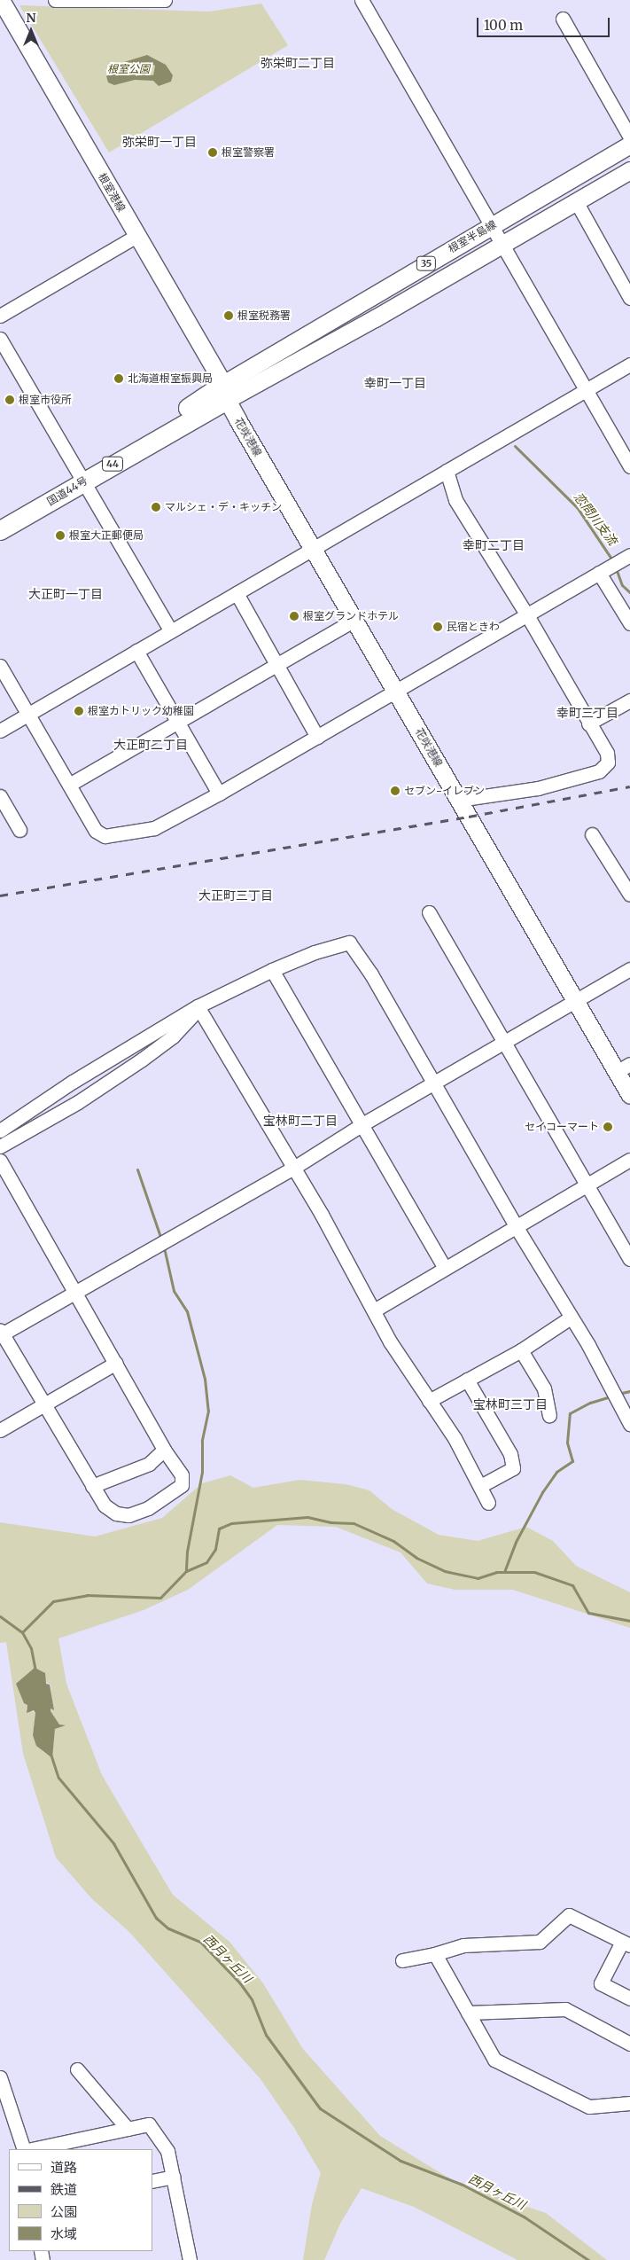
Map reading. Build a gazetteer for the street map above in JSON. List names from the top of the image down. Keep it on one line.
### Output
{"streets":{"highway":["44","国道44号"],"main road":["根室港線","根室半島線","35","花咲港線"]},"crossings":[["根室港線","根室半島線"],["根室港線","花咲港線"],["根室港線","国道44号"],["根室半島線","花咲港線"],["根室半島線","国道44号"],["花咲港線","国道44号"]],"districts":["弥栄町二丁目","弥栄町一丁目","幸町一丁目","幸町二丁目","大正町一丁目","幸町三丁目","大正町二丁目","大正町三丁目","宝林町二丁目","宝林町三丁目"],"water":["恋問川支流","西月ヶ丘川"],"parks":["根室公園"],"places":["根室警察署","根室税務署","北海道根室振興局","根室市役所","マルシェ・デ・キッチン","根室大正郵便局","根室グランドホテル","民宿ときわ","根室カトリック幼稚園","セブン-イレブン","セイコーマート"],"legend":["道路","鉄道","公園","水域"],"scale_bar":"100 m","north":"top"}
